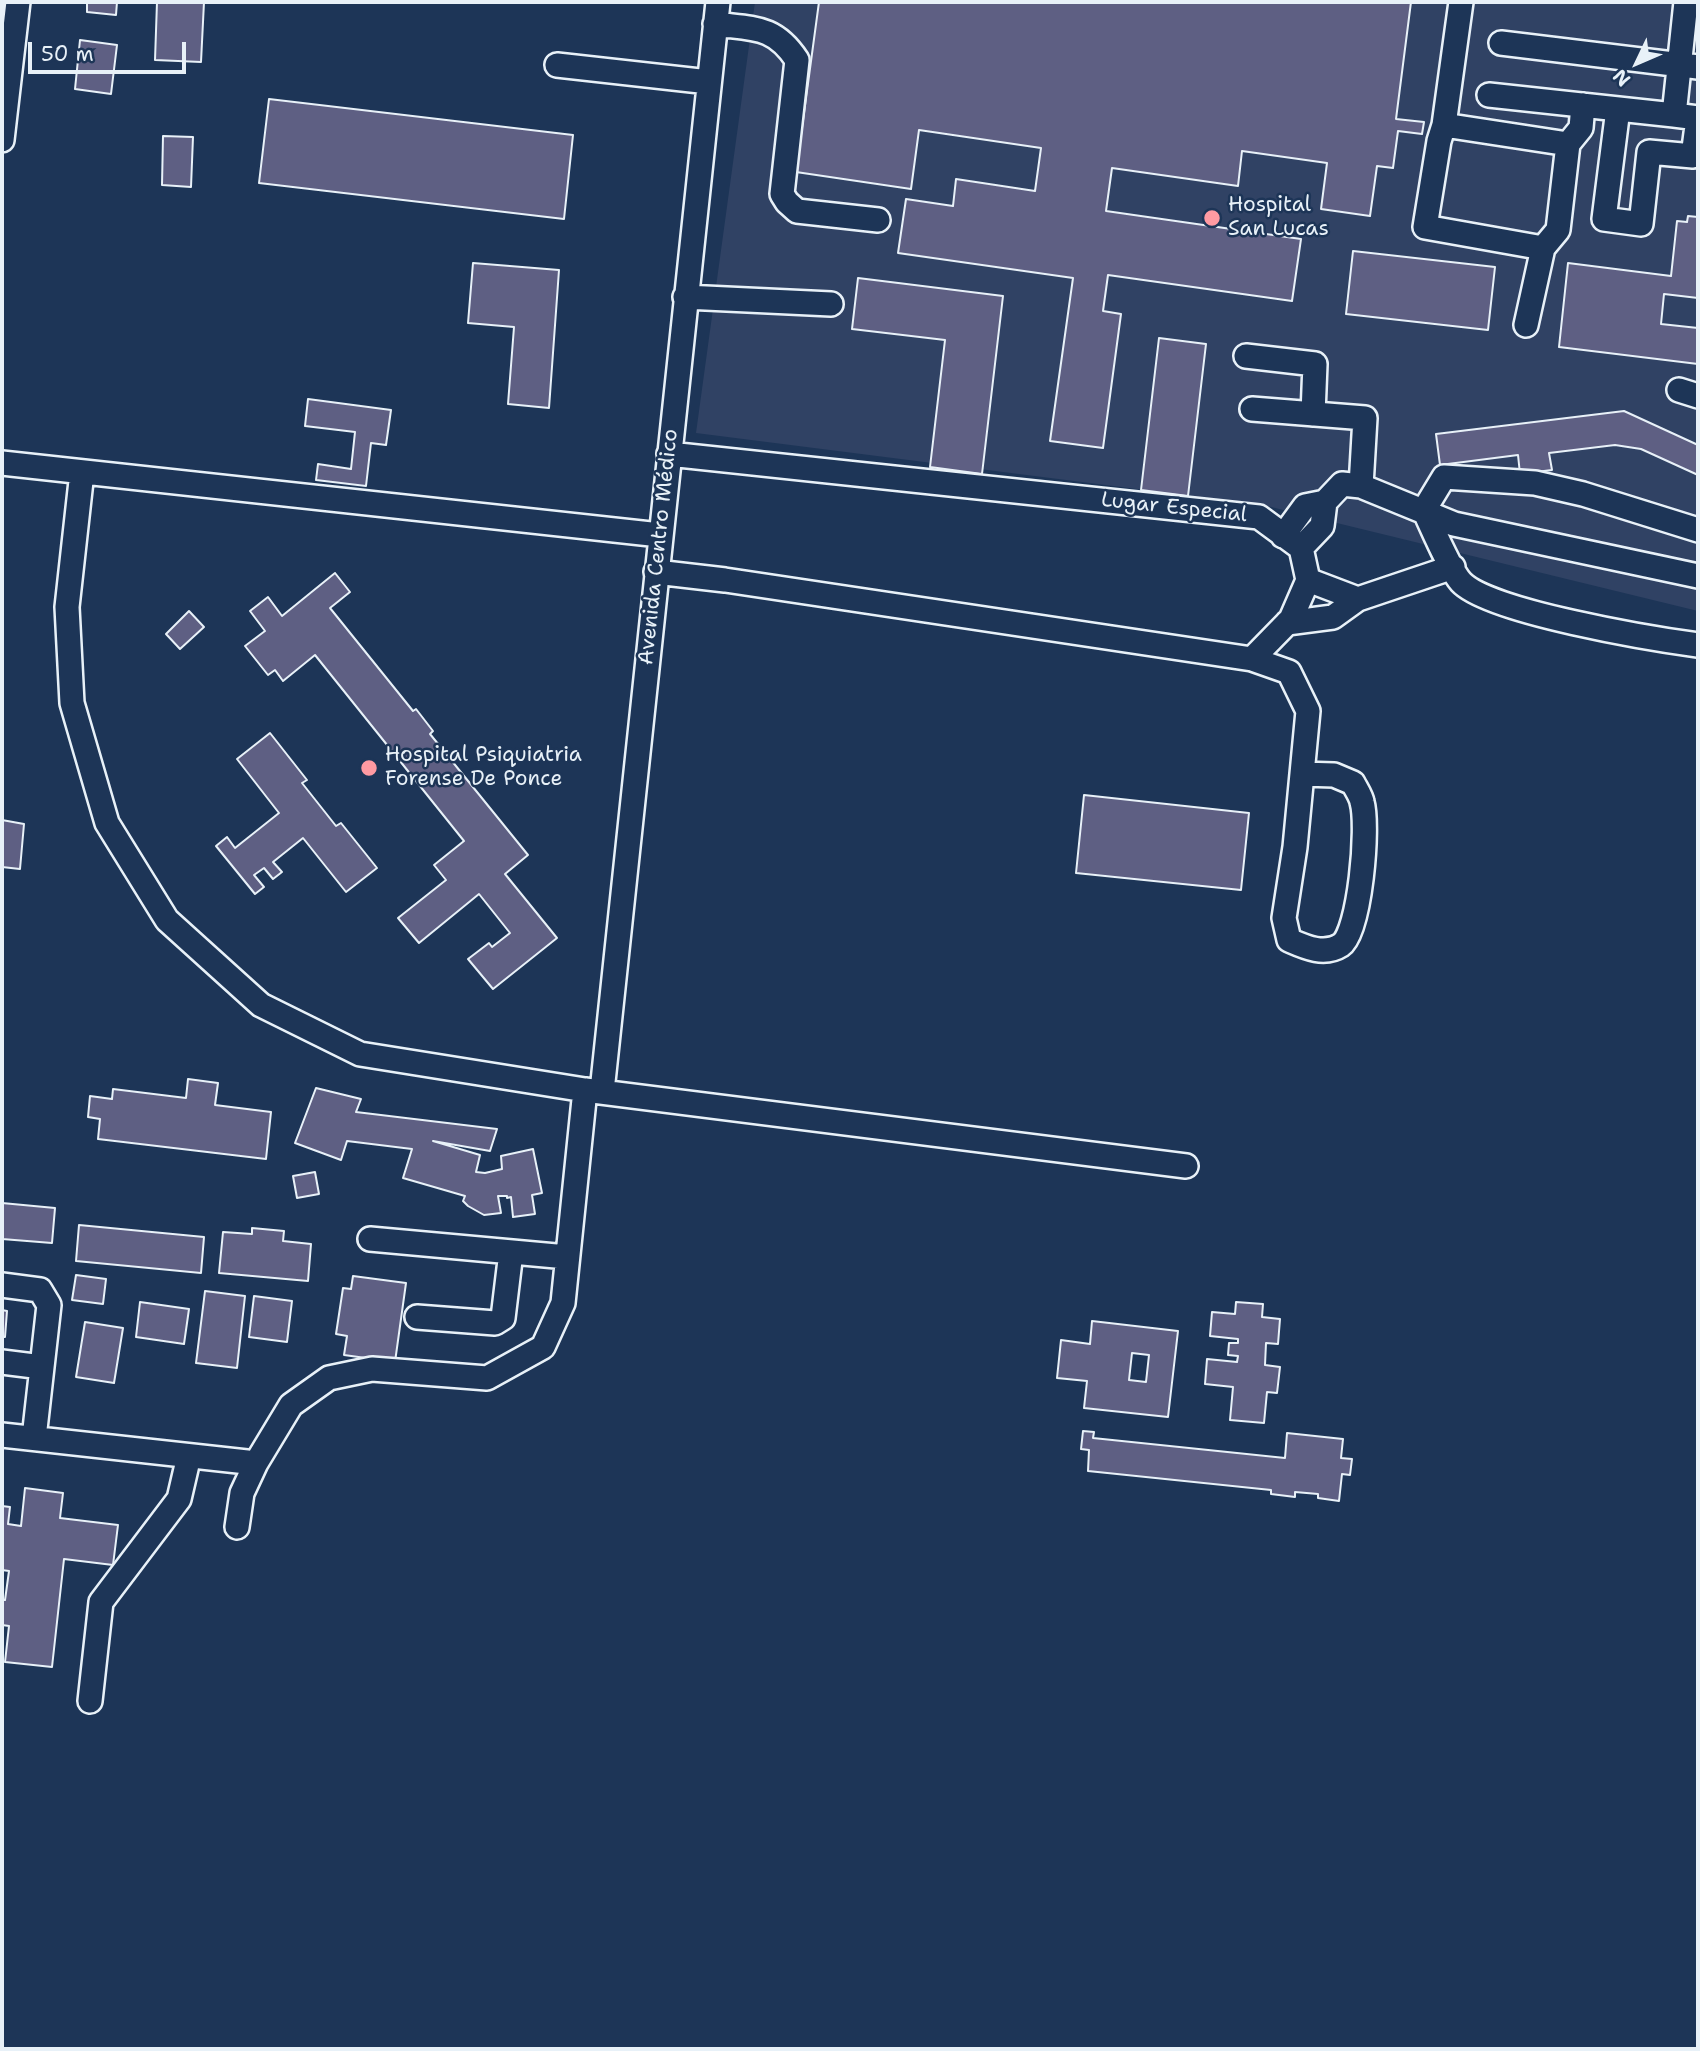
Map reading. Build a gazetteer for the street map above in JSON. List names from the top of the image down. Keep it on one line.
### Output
{"streets":{"street":["Lugar Especial","Avenida Centro Médico"]},"crossings":[["Lugar Especial","Avenida Centro Médico"]],"places":["Hospital San Lucas","Hospital Psiquiatria Forense De Ponce"],"scale_bar":"50 m","north":"bottom left"}
